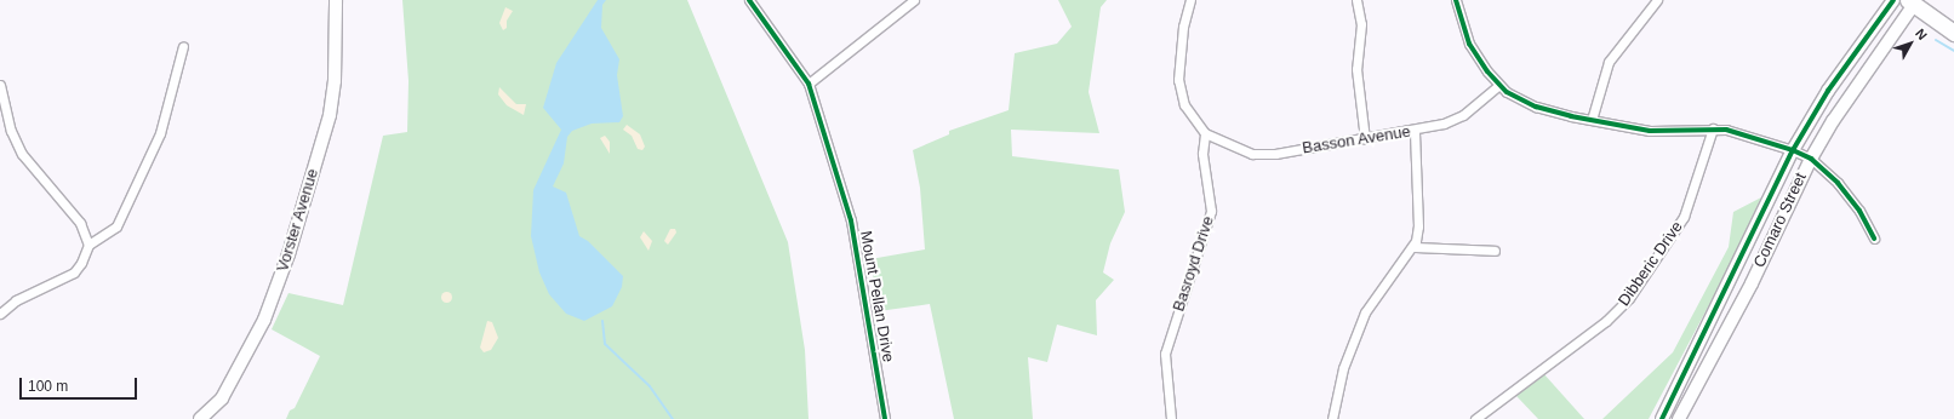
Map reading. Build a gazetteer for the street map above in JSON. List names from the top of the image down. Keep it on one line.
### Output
{"streets":{"street":["Basson Avenue","Vorster Avenue","Comaro Street","Basroyd Drive","Dibberic Drive","Mount Pellan Drive"]},"crossings":[["Basson Avenue","Basroyd Drive"]],"scale_bar":"100 m","north":"top right"}
